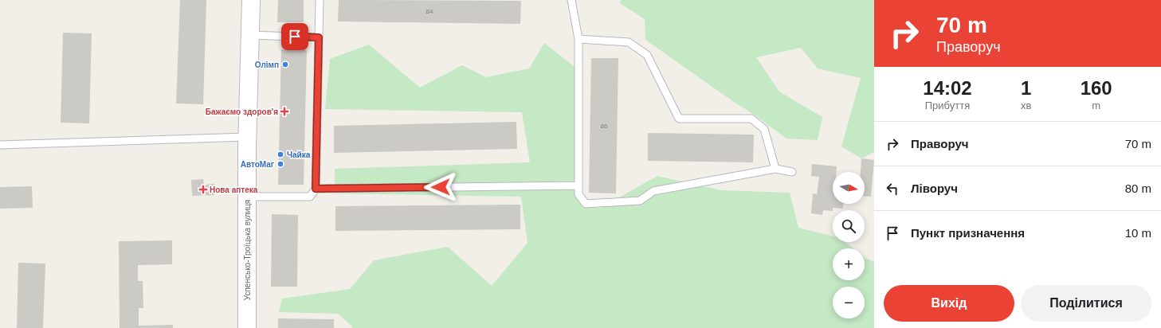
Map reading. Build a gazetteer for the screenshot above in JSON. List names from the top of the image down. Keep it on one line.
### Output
{"streets":{"main road":["Успенсько-Троїцька вулиця"]},"places":{"other":["Олімп","Чайка","АвтоМаг"],"health":["Бажаємо здоров'я","Нова аптека"]},"house_numbers":["84","86"],"north":"right","page":{"turn":["70 m","Праворуч"],"eta":["14:02","Прибуття","1","хв","160","m"],"list":[{"name":"Праворуч","value":"70 m"},{"name":"Ліворуч","value":"80 m"},{"name":"Пункт призначення","value":"10 m"}],"map_buttons":["+","−"],"buttons":["Вихід","Поділитися"]}}
